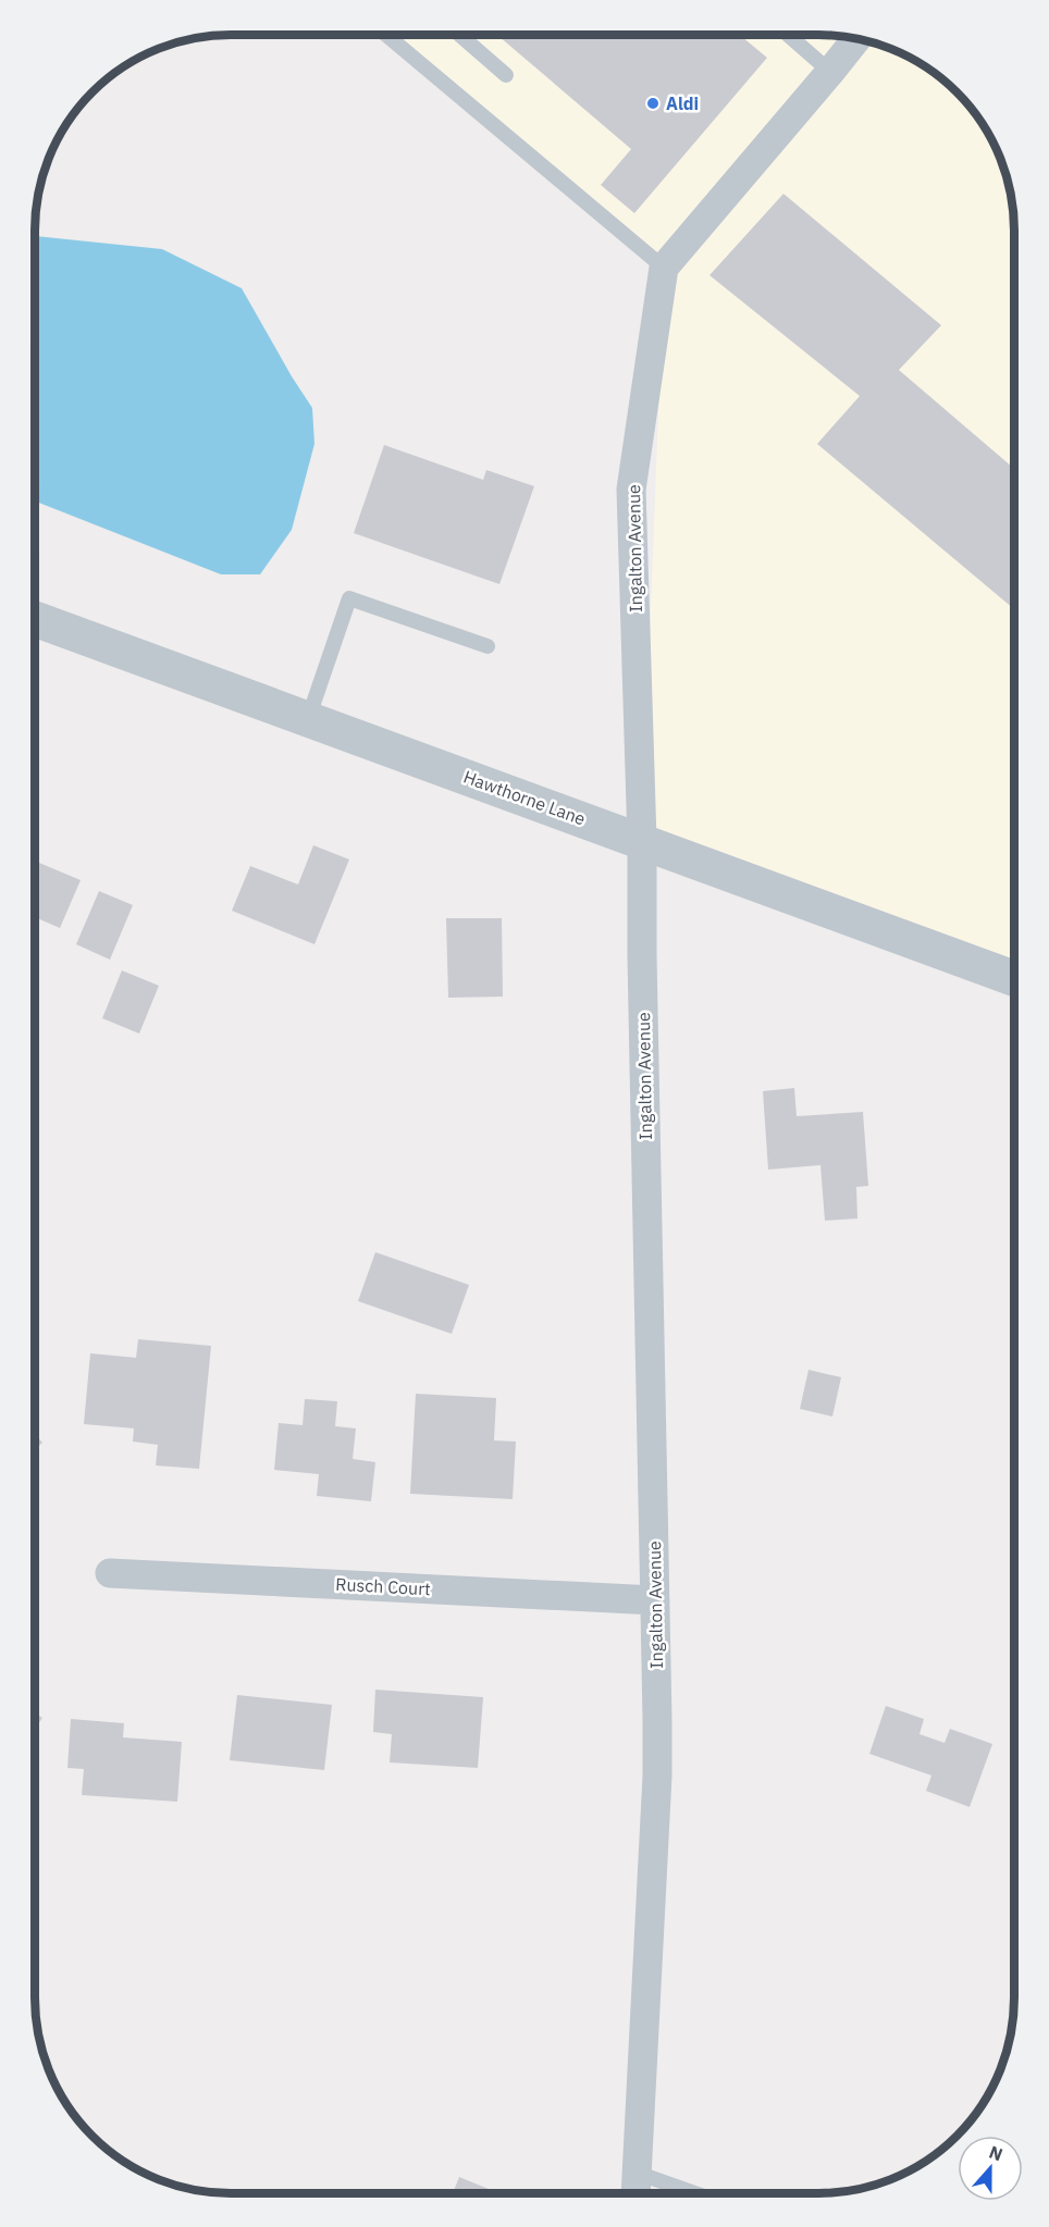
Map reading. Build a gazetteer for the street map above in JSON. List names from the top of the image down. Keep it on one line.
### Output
{"streets":{"street":["Ingalton Avenue","Hawthorne Lane","Rusch Court"]},"crossings":[["Ingalton Avenue","Hawthorne Lane"],["Ingalton Avenue","Rusch Court"]],"places":["Aldi"],"north":"top"}
